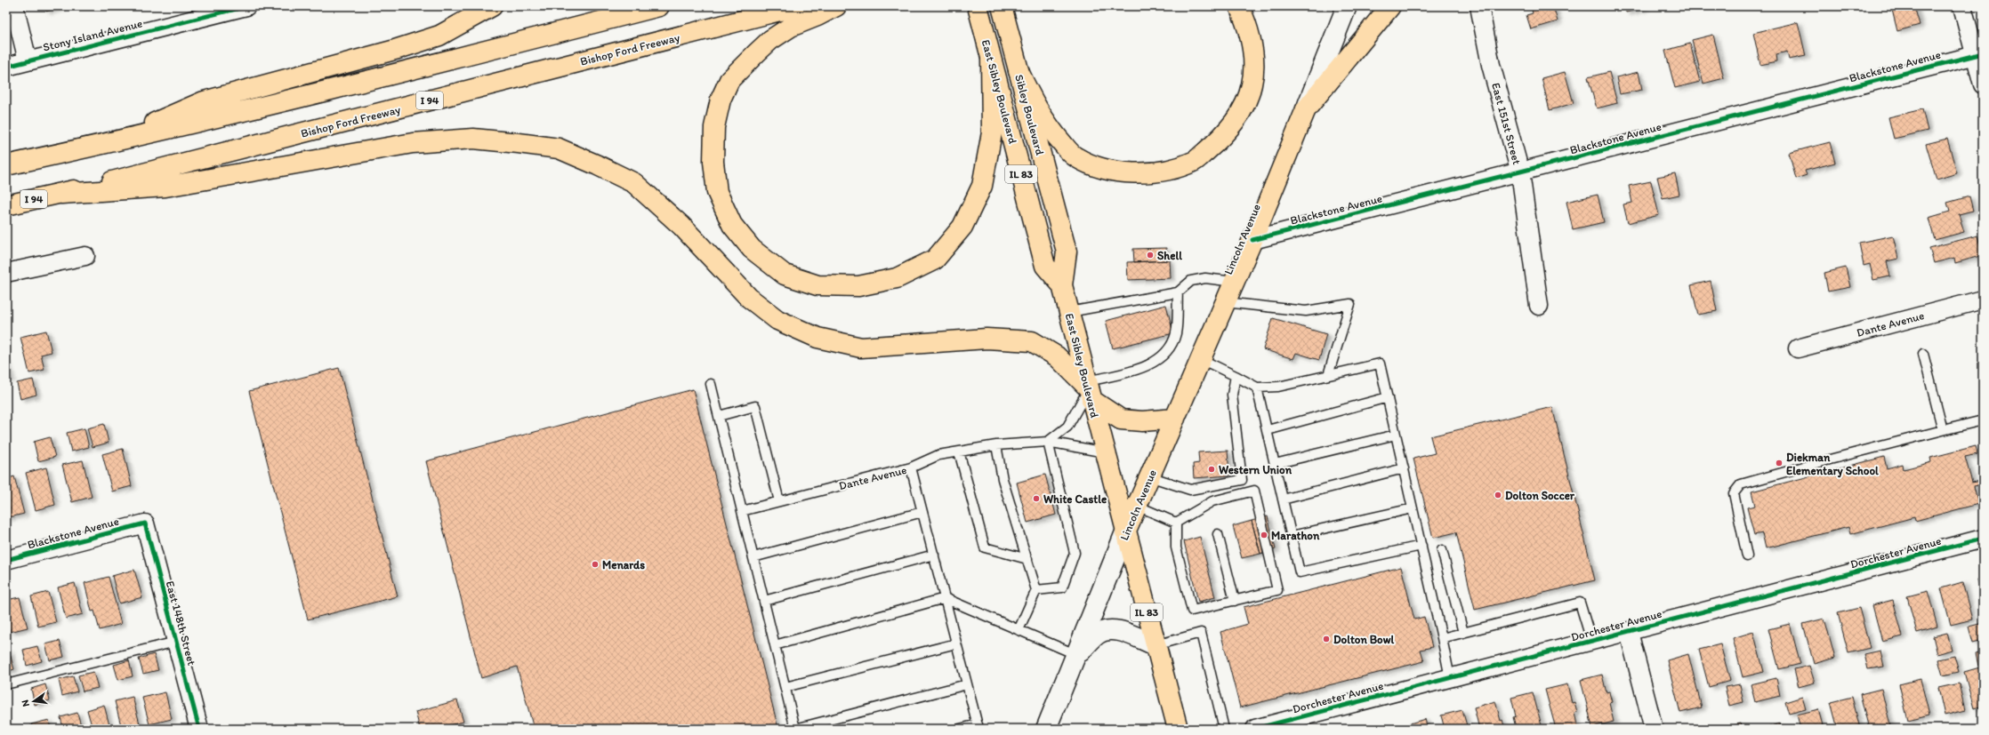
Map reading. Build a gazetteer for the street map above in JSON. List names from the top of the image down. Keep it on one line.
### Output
{"streets":{"main road":["Bishop Ford Freeway","East Sibley Boulevard","I 94","Sibley Boulevard","IL 83","Lincoln Avenue"],"street":["Stony Island Avenue","Blackstone Avenue","East 151st Street","Dante Avenue","Dorchester Avenue","East 148th Street"]},"crossings":[["Blackstone Avenue","East 151st Street"],["Blackstone Avenue","Lincoln Avenue"],["Blackstone Avenue","East 148th Street"],["East Sibley Boulevard","Sibley Boulevard"],["East Sibley Boulevard","Lincoln Avenue"]],"places":["Shell","Diekman Elementary School","Western Union","Dolton Soccer","White Castle","Marathon","Menards","Dolton Bowl"],"north":"left"}
